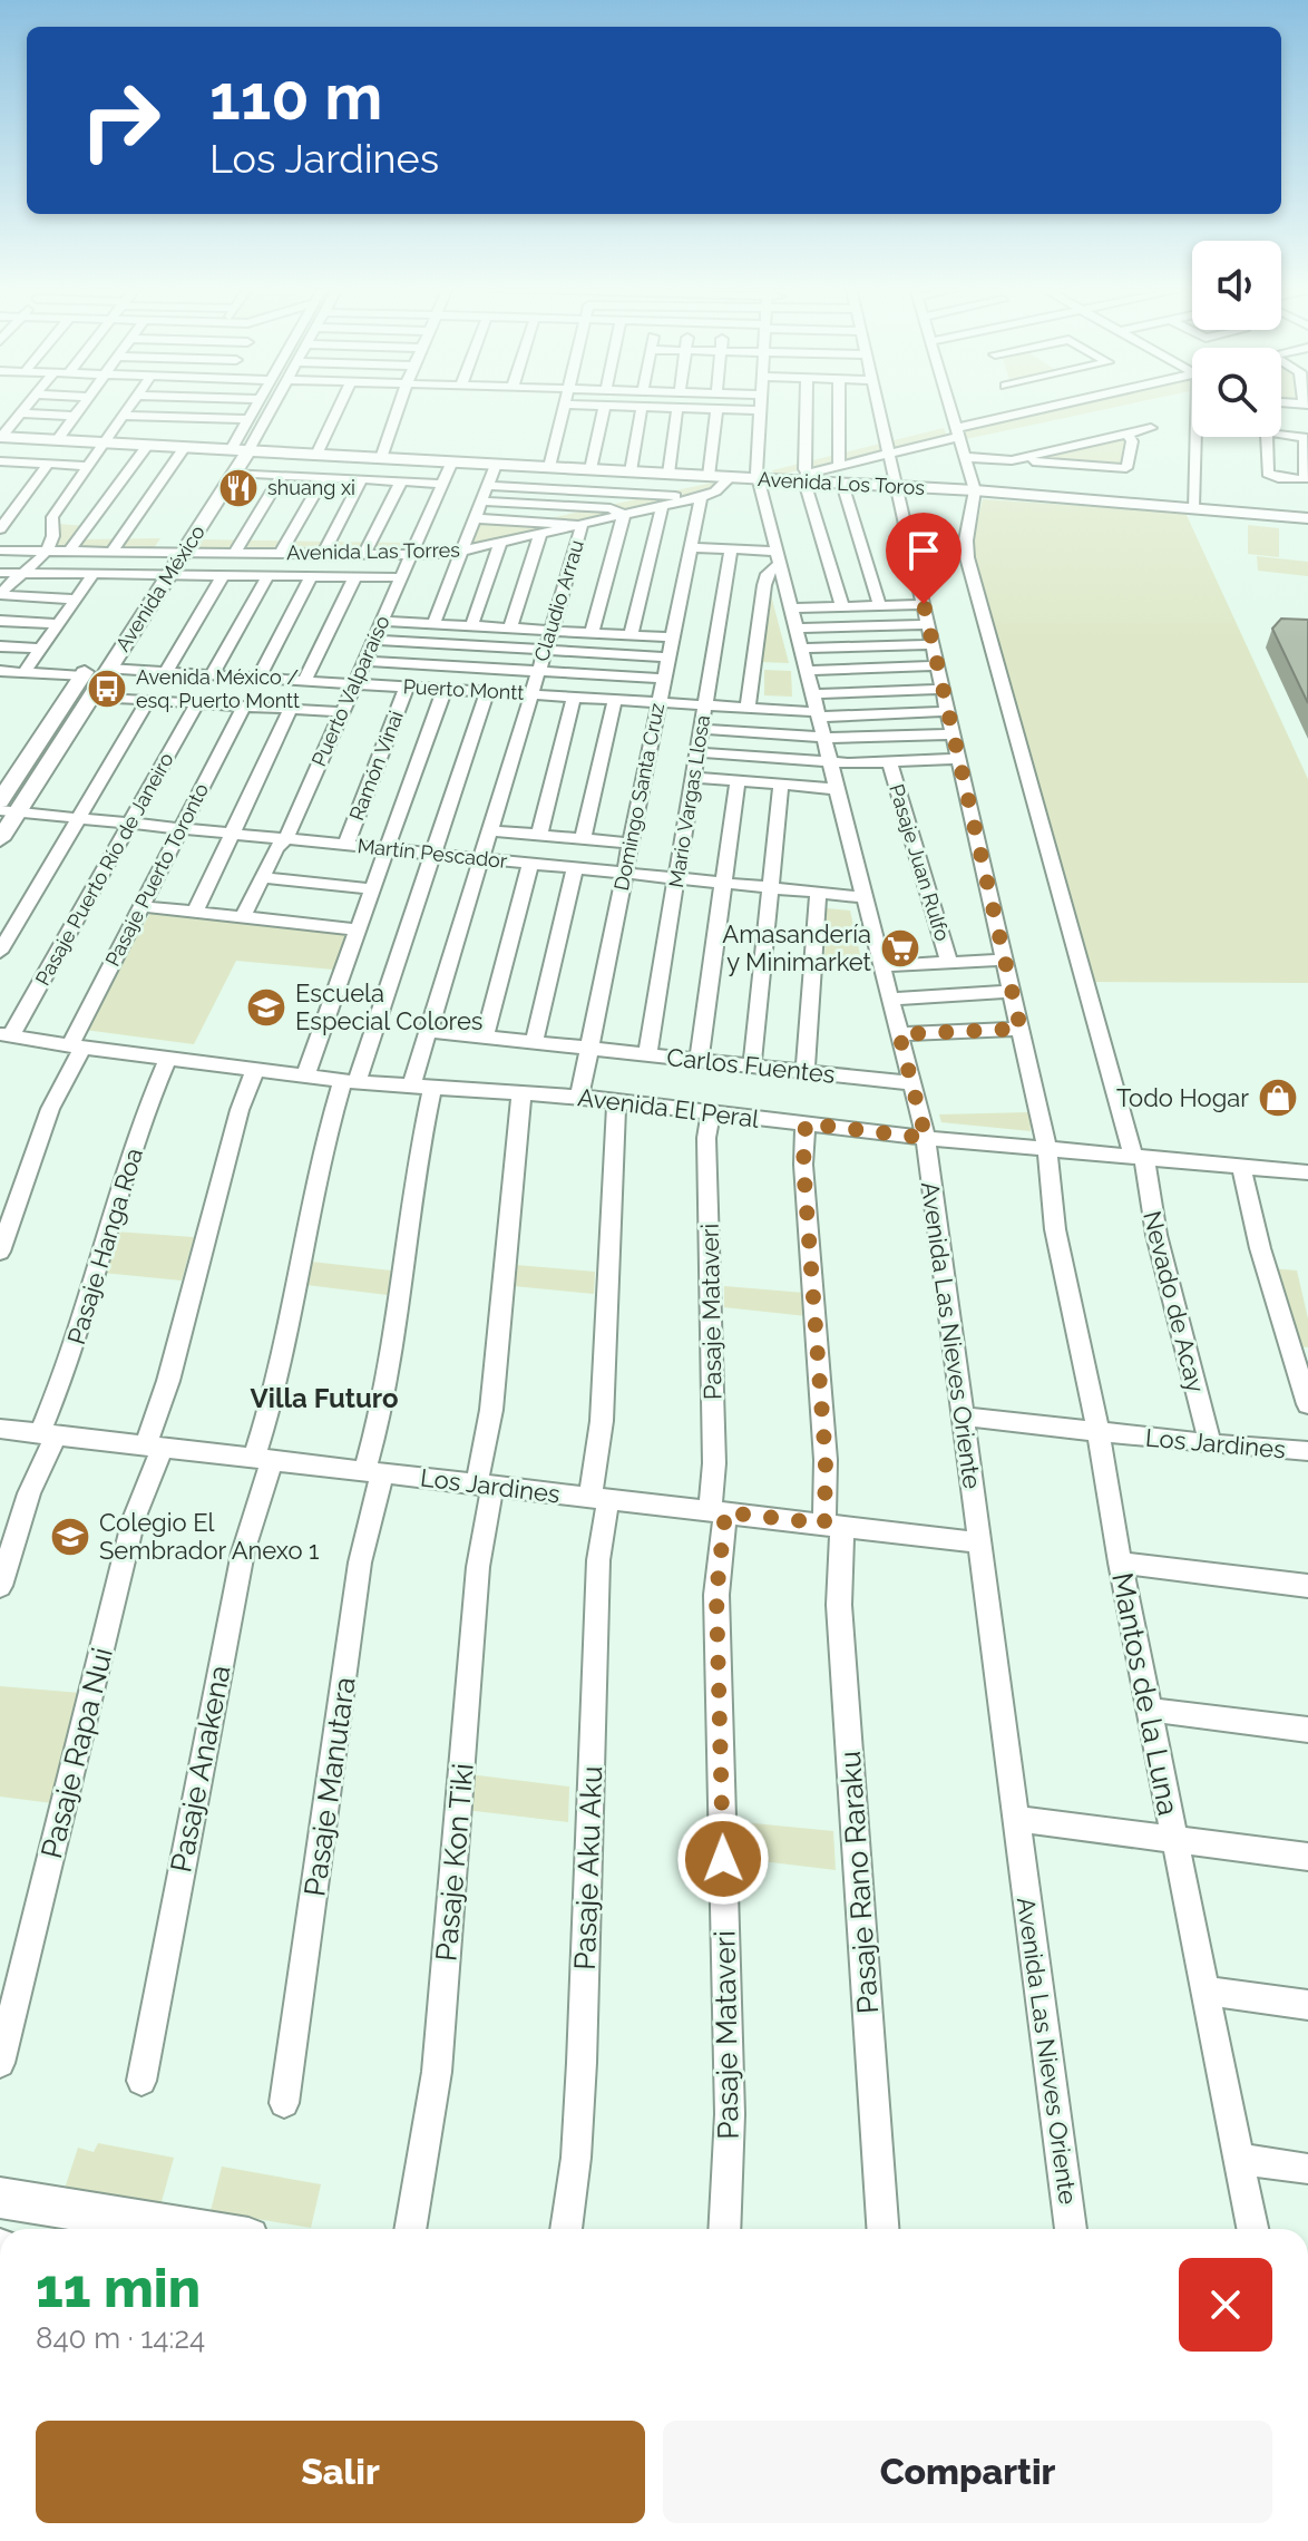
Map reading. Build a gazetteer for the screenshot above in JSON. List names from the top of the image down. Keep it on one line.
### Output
{"streets":{"main road":["Avenida Los Toros","Avenida México"],"street":["Avenida Las Torres","Claudio Arrau","Puerto Montt","Puerto Valparaíso","Ramón Vinai","Domingo Santa Cruz","Mario Vargas Llosa","Martín Pescador","Pasaje Juan Rulfo","Pasaje Puerto Río de Janeiro","Pasaje Puerto Toronto","Carlos Fuentes","Avenida El Peral","Pasaje Hanga Roa","Nevado de Acay","Pasaje Mataveri","Avenida Las Nieves Oriente","Los Jardines","Mantos de la Luna","Pasaje Rapa Nui","Pasaje Anakena","Pasaje Manutara","Pasaje Kon Tiki","Pasaje Aku Aku","Pasaje Rano Raraku"]},"crossings":[["Avenida Los Toros","Avenida Las Torres"],["Avenida Los Toros","Avenida México"],["Avenida Los Toros","Puerto Valparaíso"],["Avenida Los Toros","Nevado de Acay"],["Avenida Los Toros","Avenida Las Nieves Oriente"],["Avenida Los Toros","Mantos de la Luna"],["Avenida Las Torres","Avenida México"],["Avenida Las Torres","Claudio Arrau"],["Avenida Las Torres","Puerto Valparaíso"],["Avenida Las Torres","Domingo Santa Cruz"],["Avenida México","Puerto Montt"],["Avenida México","Martín Pescador"],["Claudio Arrau","Puerto Montt"],["Claudio Arrau","Martín Pescador"],["Claudio Arrau","Carlos Fuentes"],["Claudio Arrau","Avenida El Peral"],["Puerto Montt","Puerto Valparaíso"],["Puerto Montt","Ramón Vinai"],["Puerto Montt","Domingo Santa Cruz"],["Puerto Montt","Mario Vargas Llosa"],["Puerto Montt","Avenida Las Nieves Oriente"],["Puerto Montt","Mantos de la Luna"],["Puerto Montt","Pasaje Anakena"],["Puerto Valparaíso","Martín Pescador"],["Ramón Vinai","Martín Pescador"],["Domingo Santa Cruz","Martín Pescador"],["Domingo Santa Cruz","Carlos Fuentes"],["Domingo Santa Cruz","Avenida El Peral"],["Mario Vargas Llosa","Martín Pescador"],["Mario Vargas Llosa","Carlos Fuentes"],["Martín Pescador","Pasaje Puerto Río de Janeiro"],["Martín Pescador","Pasaje Puerto Toronto"],["Martín Pescador","Avenida Las Nieves Oriente"],["Martín Pescador","Pasaje Anakena"],["Pasaje Puerto Río de Janeiro","Avenida El Peral"],["Pasaje Puerto Toronto","Avenida El Peral"],["Carlos Fuentes","Avenida Las Nieves Oriente"],["Avenida El Peral","Pasaje Hanga Roa"],["Avenida El Peral","Nevado de Acay"],["Avenida El Peral","Pasaje Mataveri"],["Avenida El Peral","Avenida Las Nieves Oriente"],["Avenida El Peral","Mantos de la Luna"],["Avenida El Peral","Pasaje Rapa Nui"],["Avenida El Peral","Pasaje Anakena"],["Avenida El Peral","Pasaje Manutara"],["Avenida El Peral","Pasaje Kon Tiki"],["Avenida El Peral","Pasaje Aku Aku"],["Avenida El Peral","Pasaje Rano Raraku"],["Pasaje Hanga Roa","Los Jardines"],["Nevado de Acay","Los Jardines"],["Pasaje Mataveri","Los Jardines"],["Avenida Las Nieves Oriente","Los Jardines"],["Los Jardines","Mantos de la Luna"],["Los Jardines","Pasaje Rapa Nui"],["Los Jardines","Pasaje Anakena"],["Los Jardines","Pasaje Manutara"],["Los Jardines","Pasaje Kon Tiki"],["Los Jardines","Pasaje Aku Aku"],["Los Jardines","Pasaje Rano Raraku"]],"districts":["Villa Futuro"],"places":{"restaurant":["shuang xi"],"bus stop":["Avenida México / esq. Puerto Montt"],"supermarket":["Amasandería y Minimarket"],"school or university":["Escuela Especial Colores","Colegio El Sembrador Anexo 1"],"shop":["Todo Hogar"]},"page":{"turn":["110 m","Los Jardines"],"heading":["11 min","840 m · 14:24"],"buttons":["Salir","Compartir"]}}
